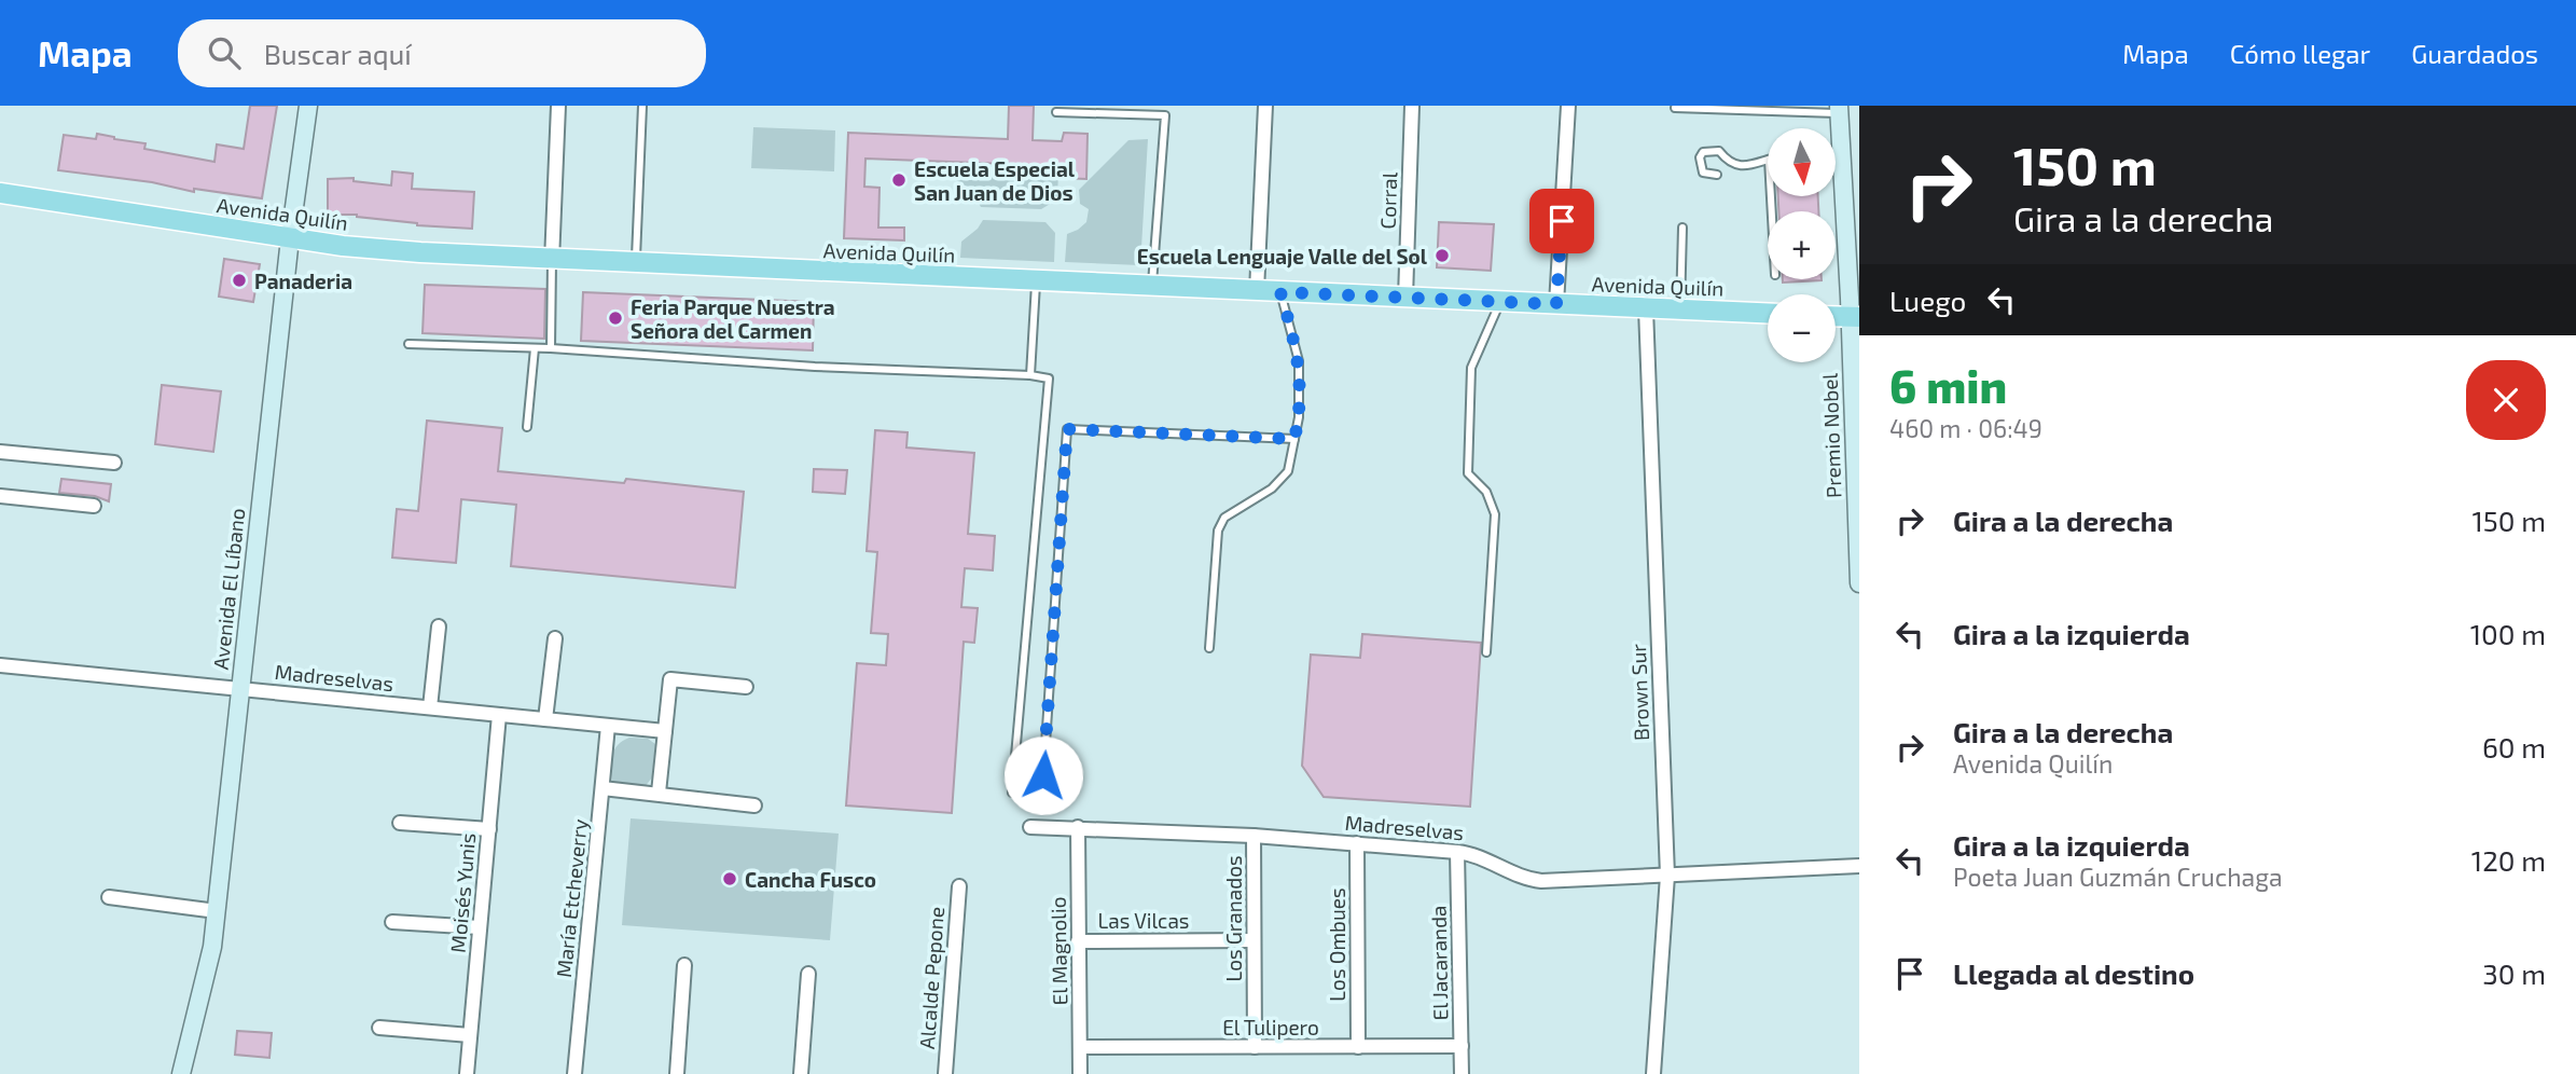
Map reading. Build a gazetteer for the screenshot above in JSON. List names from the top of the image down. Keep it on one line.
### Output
{"streets":{"main road":["Avenida Quilín","Premio Nobel","Avenida El Líbano"],"street":["Corral","Madreselvas","Brown Sur","Moisés Yunis","María Etcheverry","Los Granados","Las Vilcas","Los Ombues","El Magnolio","El Jacaranda","Alcalde Pepone","El Tulipero"]},"crossings":[["Corral","Avenida Quilín"],["Avenida Quilín","Avenida El Líbano"],["Avenida Quilín","Brown Sur"],["Avenida El Líbano","Madreselvas"],["Madreselvas","Brown Sur"],["Madreselvas","Moisés Yunis"],["Madreselvas","María Etcheverry"],["Madreselvas","Los Granados"],["Madreselvas","Los Ombues"],["Madreselvas","El Magnolio"],["Madreselvas","El Jacaranda"],["Los Granados","Las Vilcas"],["Los Granados","El Tulipero"],["Las Vilcas","El Magnolio"],["Los Ombues","El Tulipero"],["El Magnolio","El Tulipero"],["El Jacaranda","El Tulipero"]],"places":["Escuela Especial San Juan de Dios","Escuela Lenguaje Valle del Sol","Panaderia","Feria Parque Nuestra Señora del Carmen","Cancha Fusco"],"north":"bottom","page":{"header":"Mapa","search":"Buscar aquí","nav":["Mapa","Cómo llegar","Guardados"],"turn":["150 m","Gira a la derecha"],"map_buttons":["+","−"],"then":"Luego","heading":["6 min","460 m · 06:49"],"list":[{"name":"Gira a la derecha","value":"150 m"},{"name":"Gira a la izquierda","value":"100 m"},{"name":"Gira a la derecha","note":"Avenida Quilín","value":"60 m"},{"name":"Gira a la izquierda","note":"Poeta Juan Guzmán Cruchaga","value":"120 m"},{"name":"Llegada al destino","value":"30 m"}]}}
